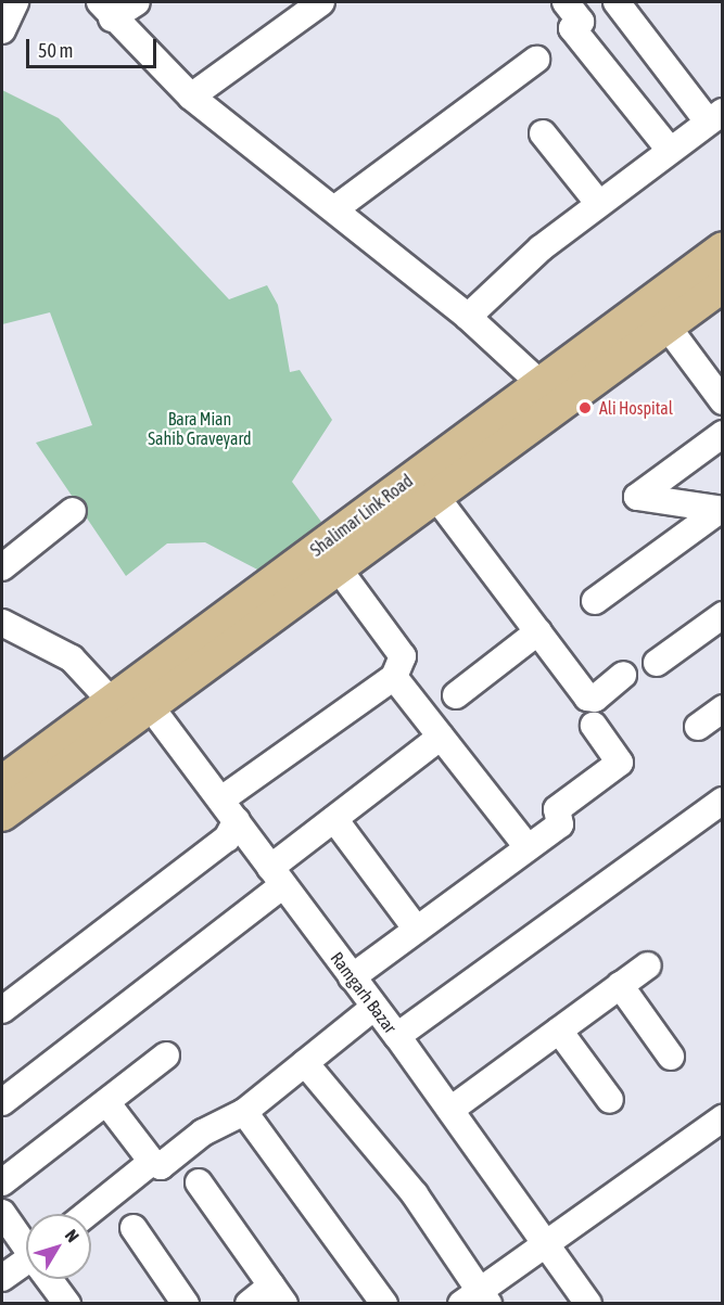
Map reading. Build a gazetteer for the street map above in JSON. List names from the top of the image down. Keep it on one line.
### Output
{"streets":{"main road":["Shalimar Link Road"],"street":["Ramgarh Bazar"]},"crossings":[["Shalimar Link Road","Ramgarh Bazar"]],"parks":["Bara Mian Sahib Graveyard"],"places":["Ali Hospital"],"scale_bar":"50 m","north":"top right"}
